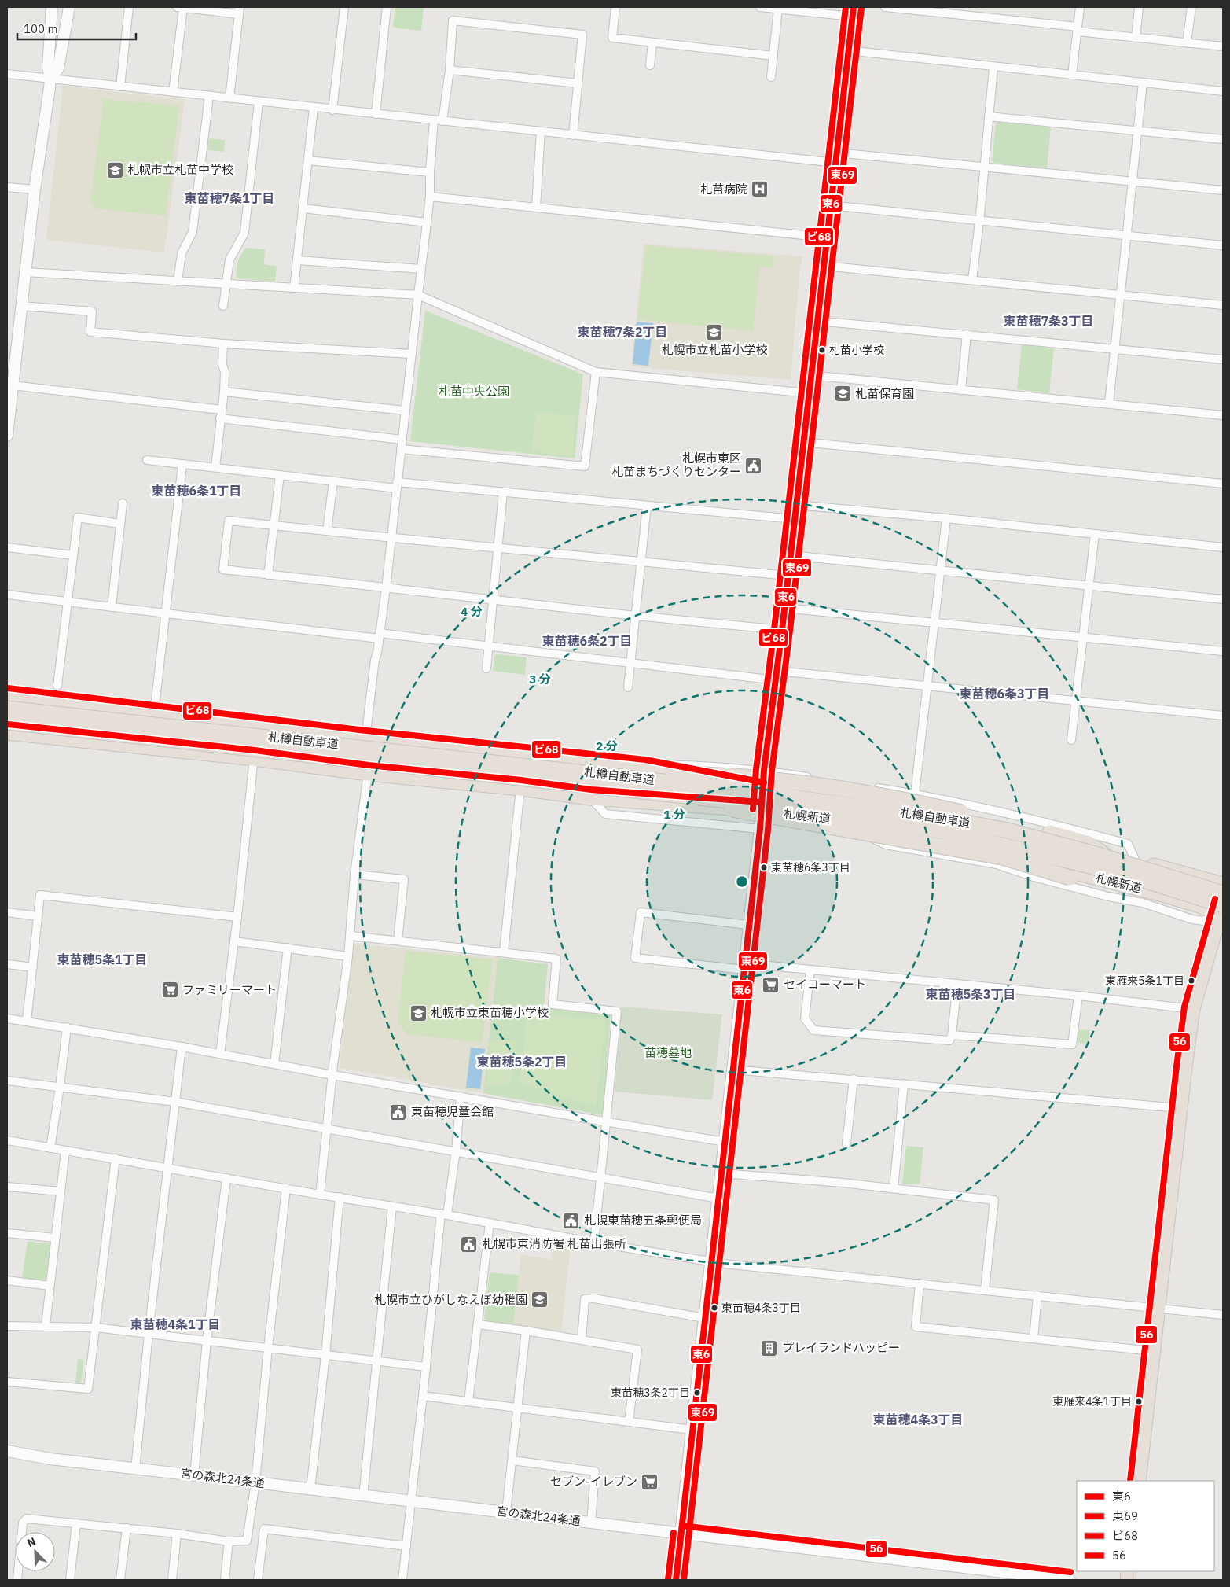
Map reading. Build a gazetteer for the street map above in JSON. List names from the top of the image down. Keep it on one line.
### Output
{"streets":{"highway":["札樽自動車道","札幌新道"],"street":["宮の森北24条通"]},"crossings":[["札樽自動車道","札幌新道"]],"districts":["東苗穂7条1丁目","東苗穂7条3丁目","東苗穂7条2丁目","東苗穂6条1丁目","東苗穂6条2丁目","東苗穂6条3丁目","東苗穂5条1丁目","東苗穂5条3丁目","東苗穂5条2丁目","東苗穂4条1丁目","東苗穂4条3丁目"],"parks":["札苗中央公園","苗穂墓地"],"places":{"school or university":["札幌市立札苗中学校","札幌市立札苗小学校","札苗保育園","札幌市立東苗穂小学校","札幌市立ひがしなえぼ幼稚園"],"hospital":["札苗病院"],"other":["札苗小学校","東苗穂6条3丁目","東雁来5条1丁目","東苗穂4条3丁目","東苗穂3条2丁目","東雁来4条1丁目"],"public building":["札幌市東区 札苗まちづくりセンター","東苗穂児童会館","札幌東苗穂五条郵便局","札幌市東消防署 札苗出張所"],"supermarket":["セイコーマート","ファミリーマート","セブン-イレブン"],"building":["プレイランドハッピー"]},"lines":["transit line 東6","transit line ビ68","transit line 東69","transit line 56"],"legend":["東6","東69","ビ68","56"],"scale_bar":"100 m","north":"top left","rings":["4 分","3 分","2 分","1 分"]}
